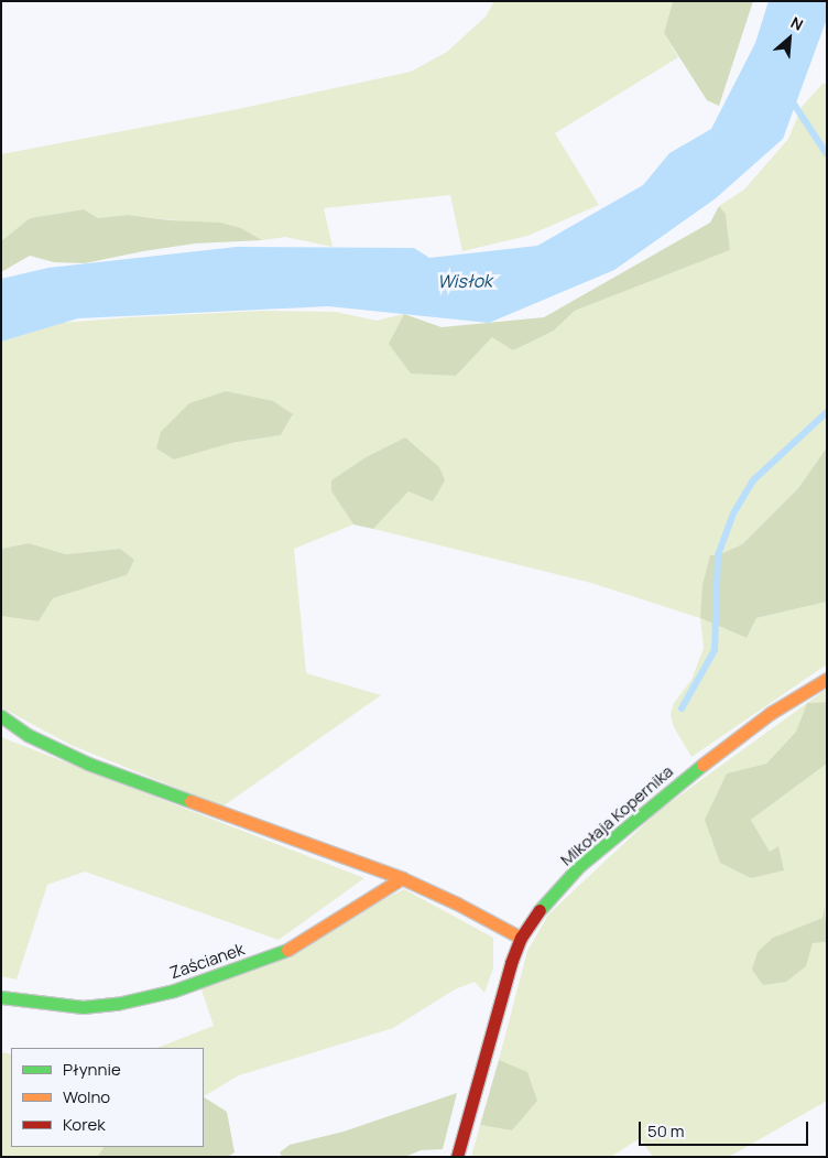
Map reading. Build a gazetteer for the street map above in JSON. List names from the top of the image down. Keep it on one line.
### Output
{"streets":{"street":["Mikołaja Kopernika","Zaścianek"]},"water":["Wisłok"],"legend":["Płynnie","Wolno","Korek"],"scale_bar":"50 m","north":"top right"}
